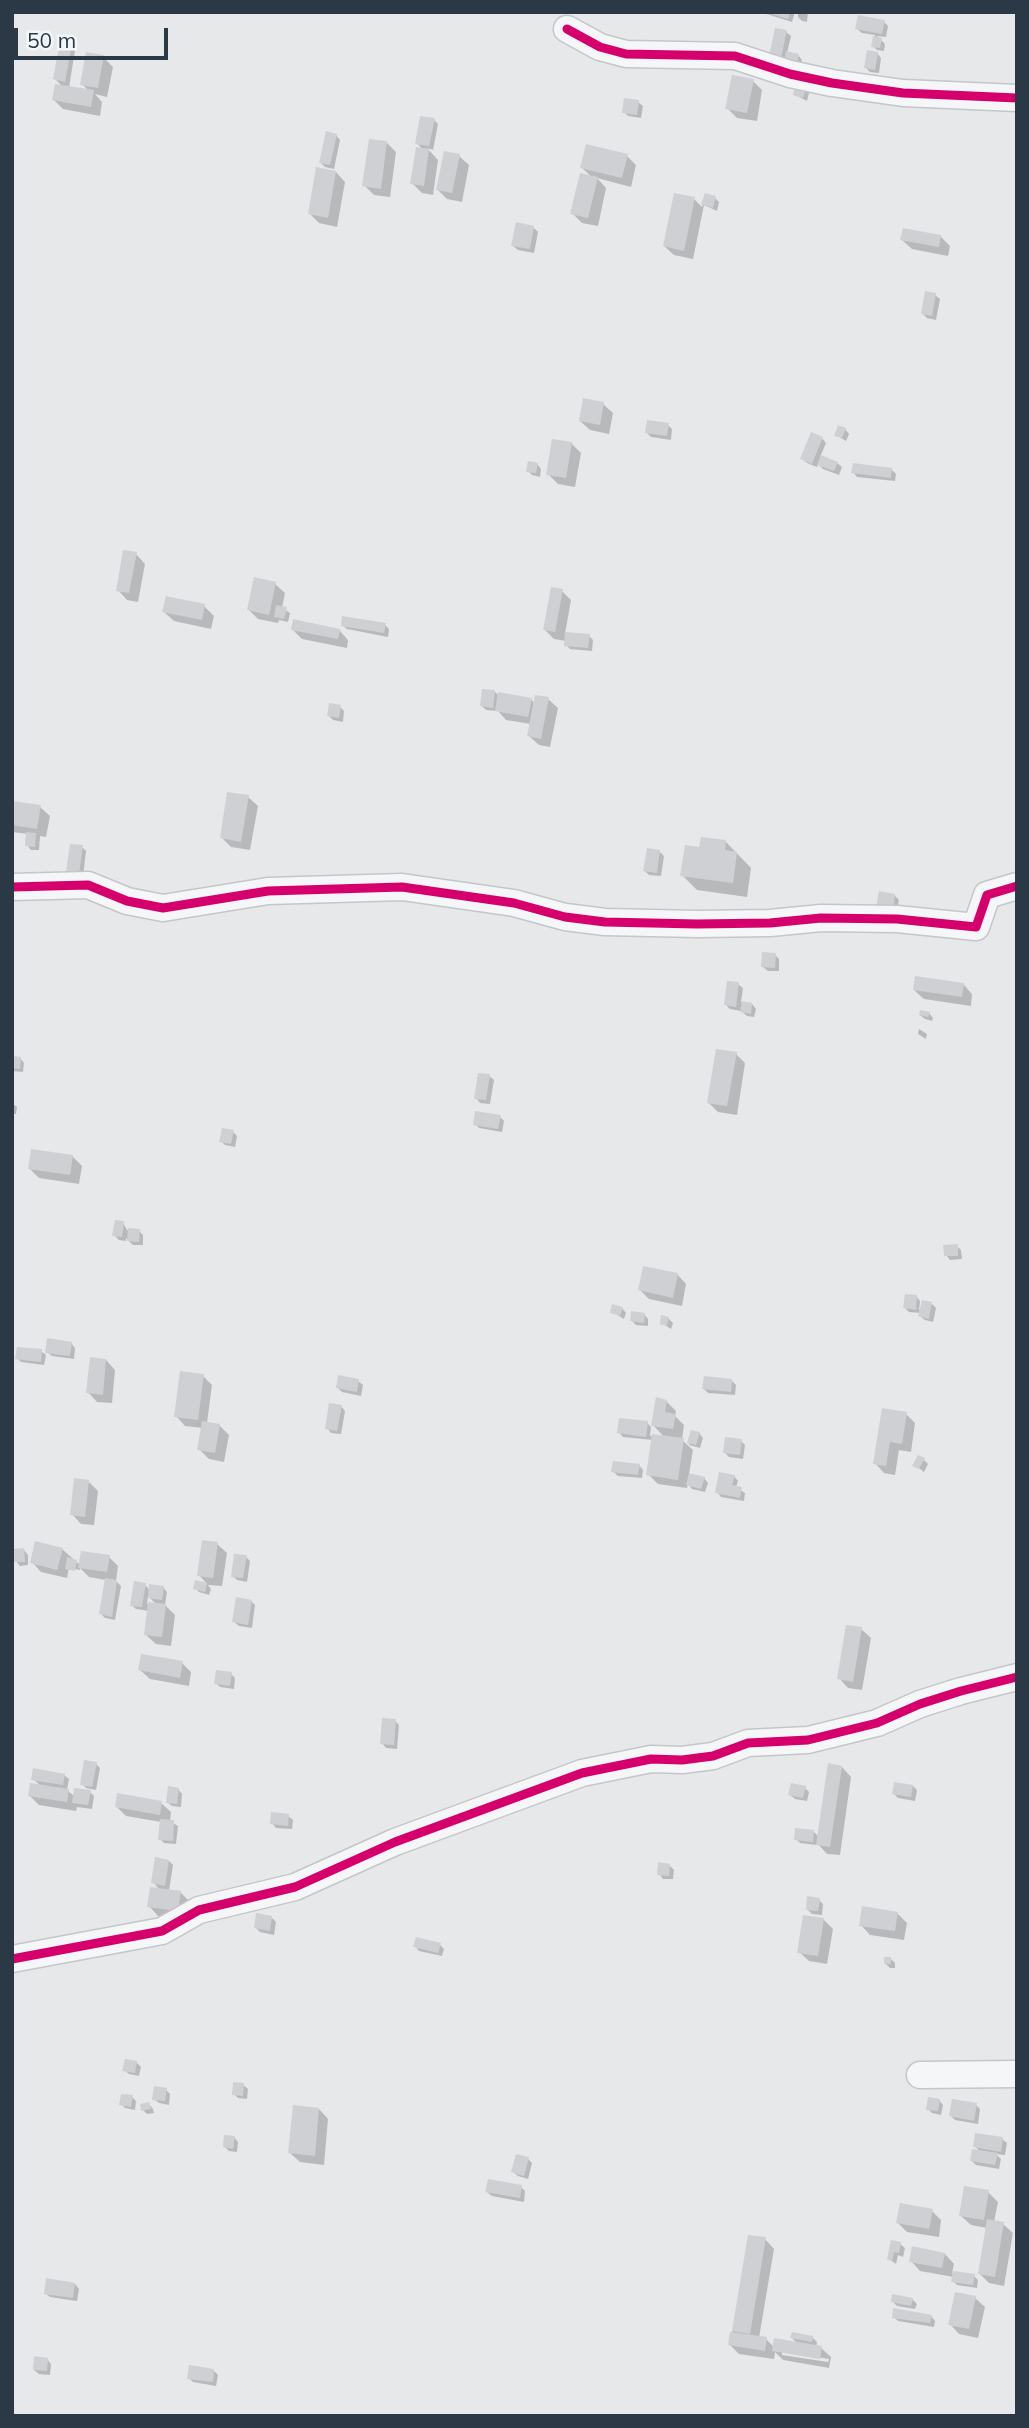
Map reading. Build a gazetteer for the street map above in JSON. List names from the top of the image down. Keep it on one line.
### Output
{"scale_bar":"50 m"}
